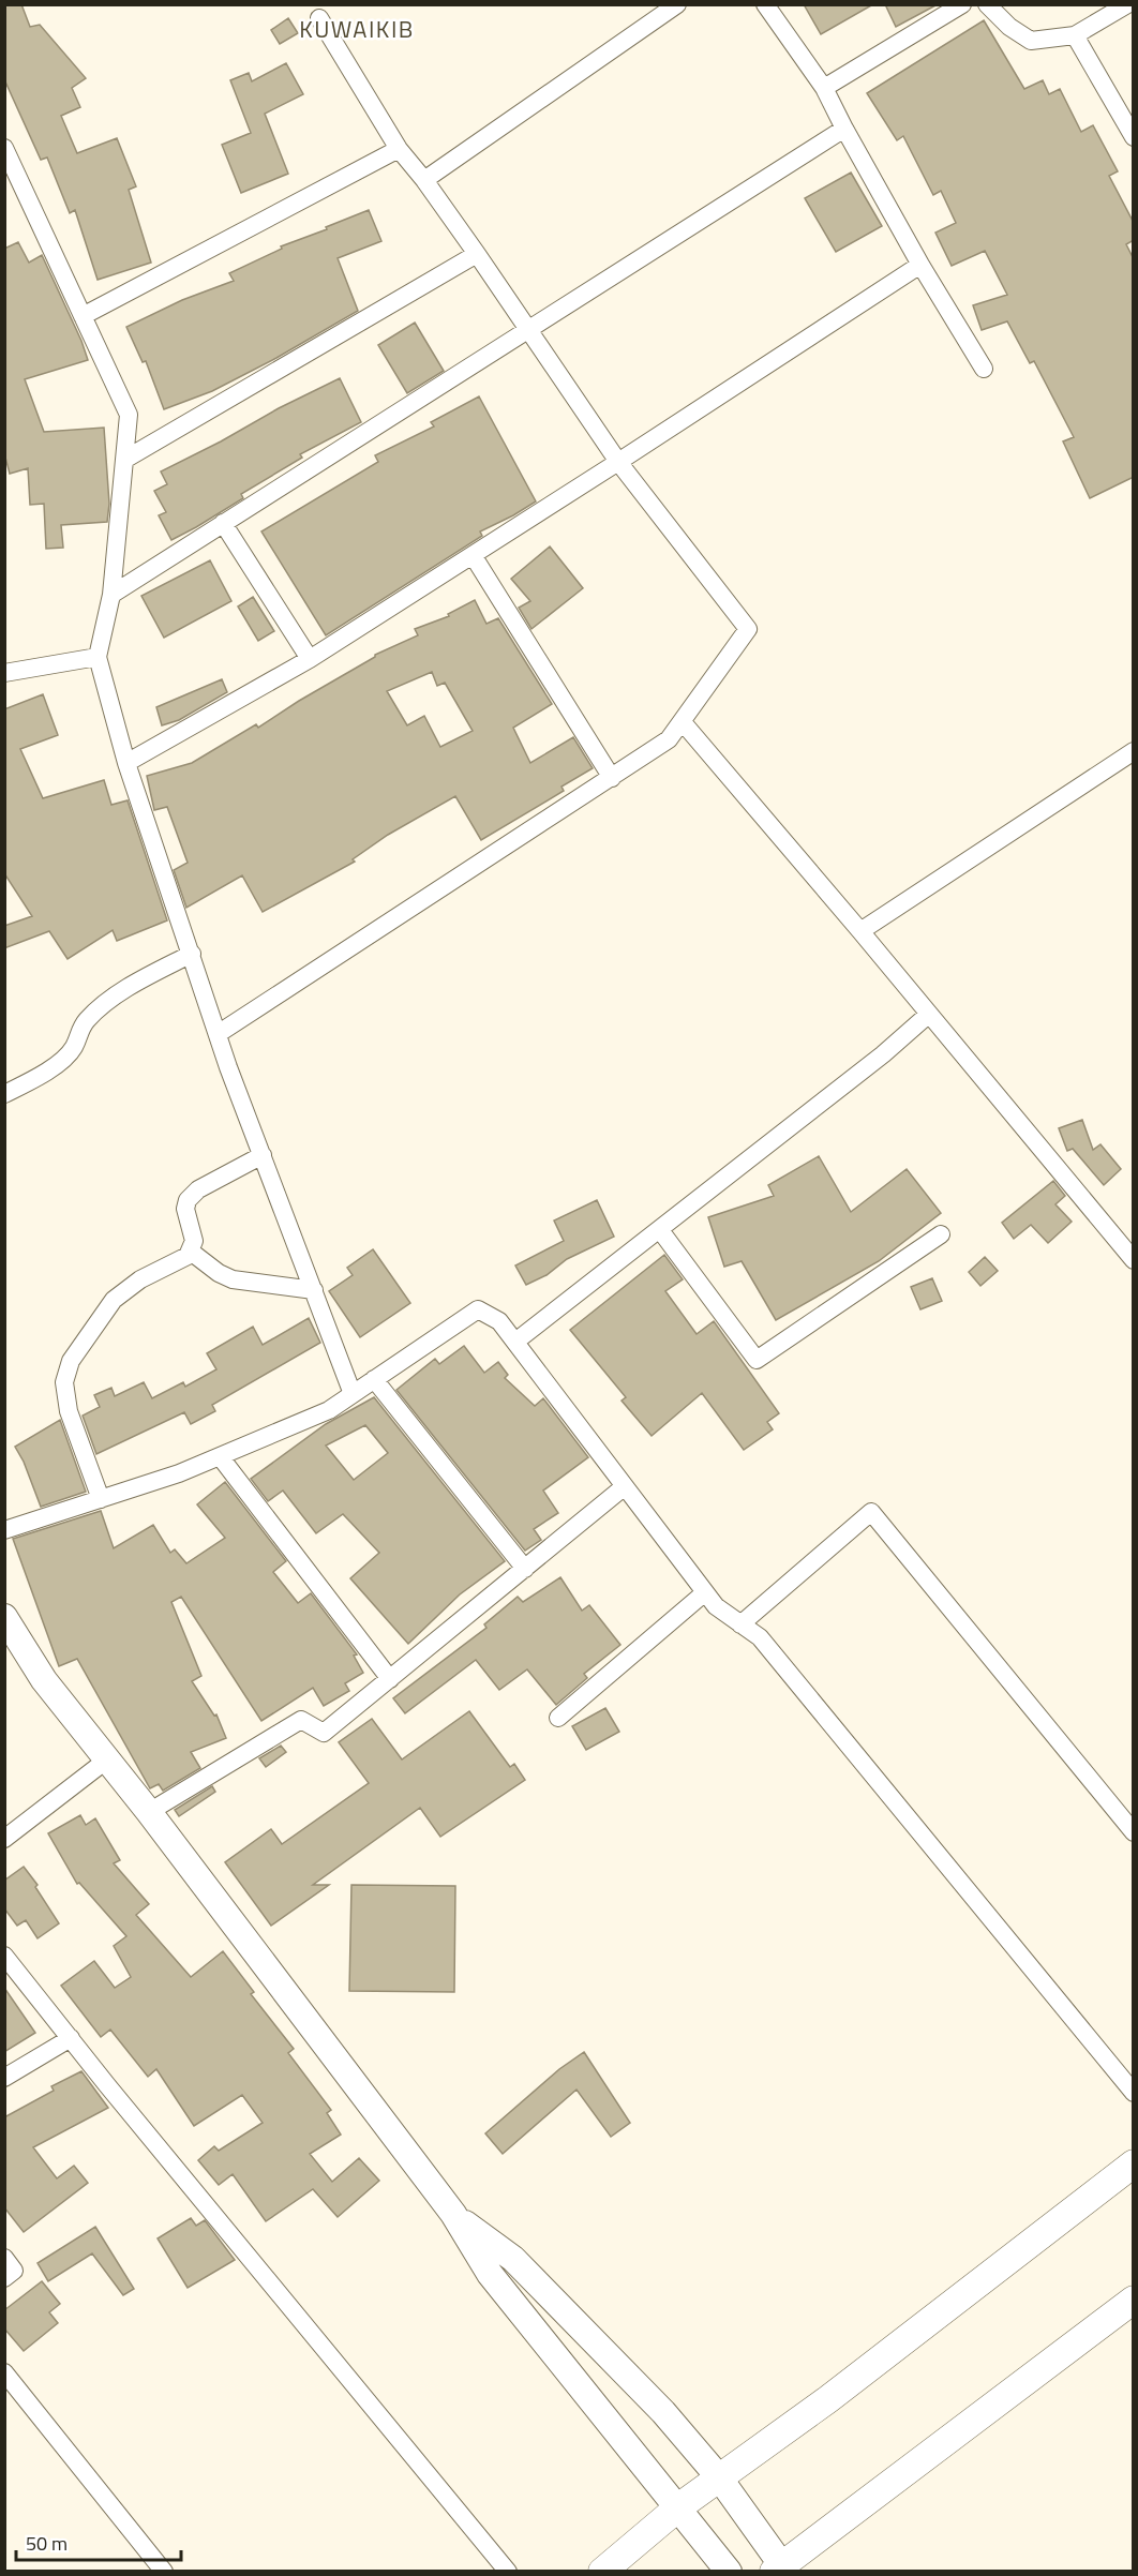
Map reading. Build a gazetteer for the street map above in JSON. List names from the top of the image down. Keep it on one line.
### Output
{"districts":["KUWAIKIB"],"scale_bar":"50 m"}
